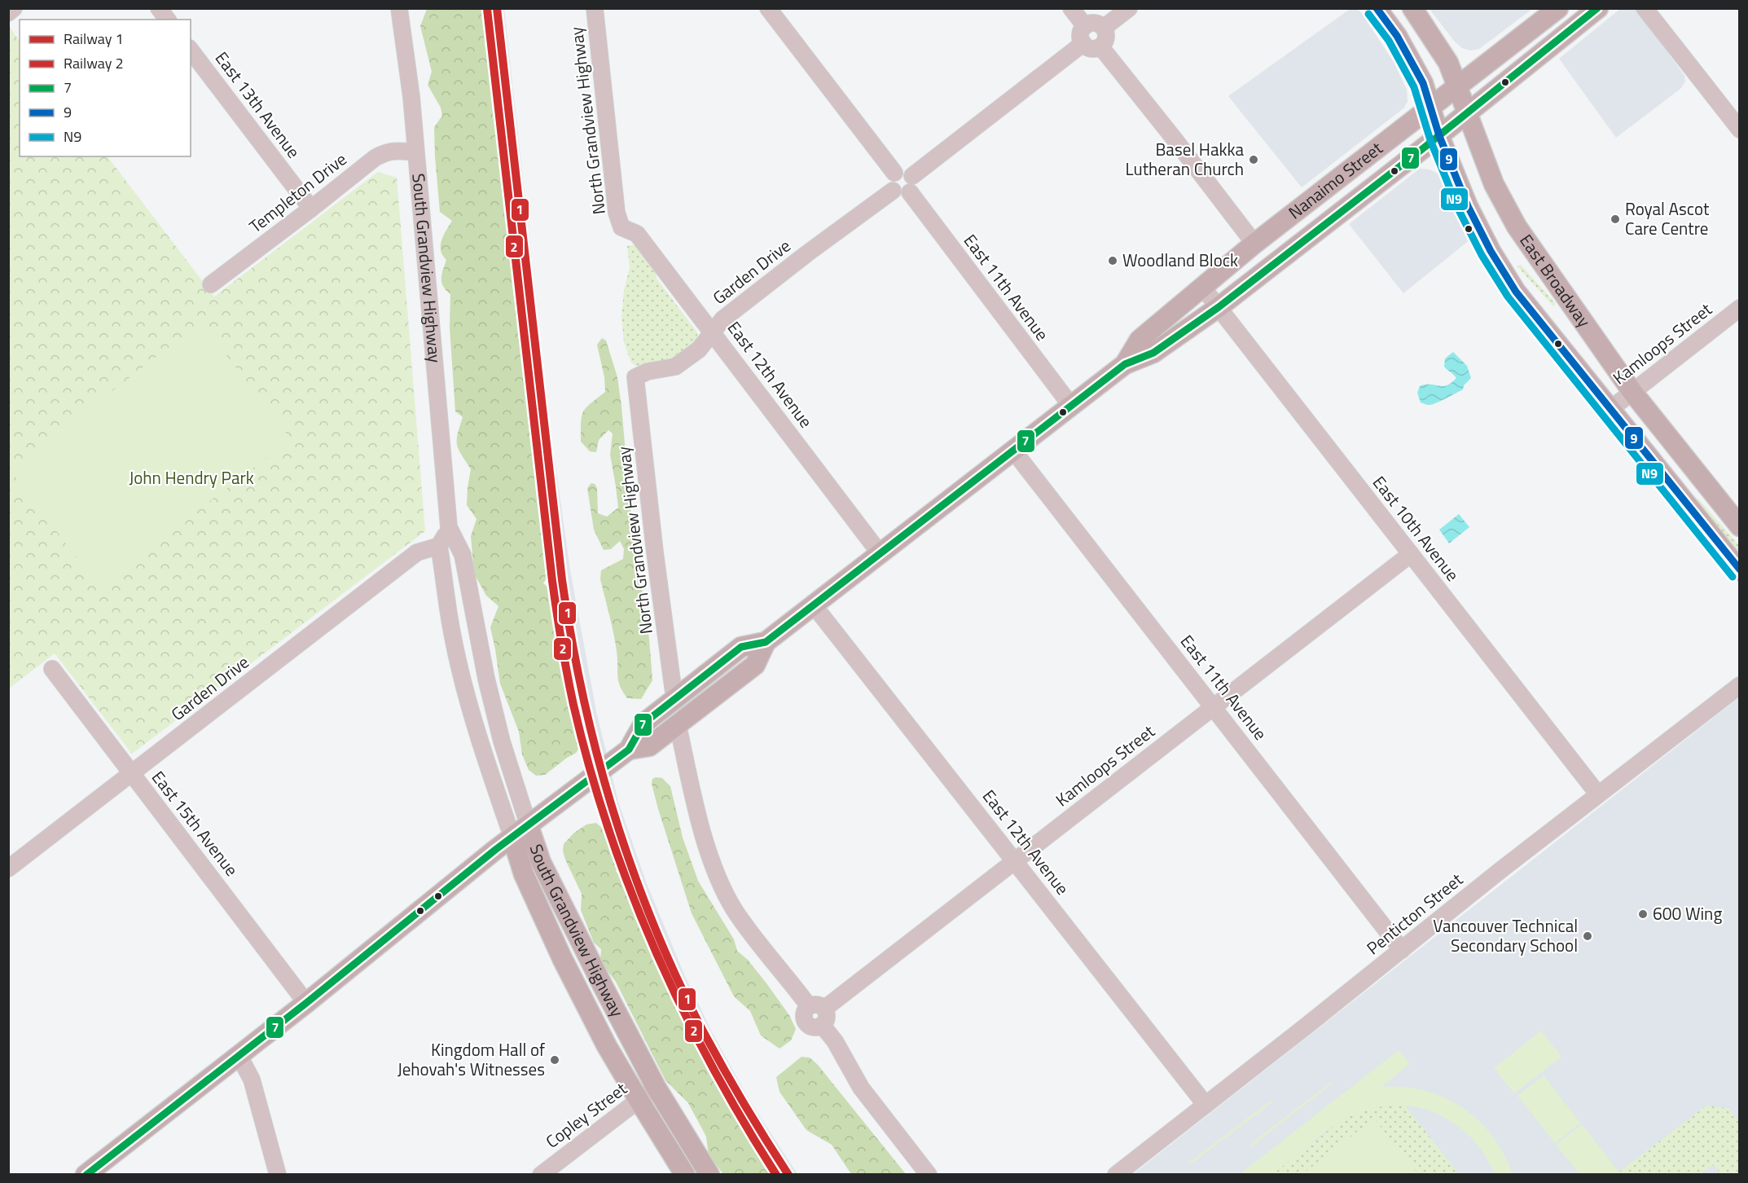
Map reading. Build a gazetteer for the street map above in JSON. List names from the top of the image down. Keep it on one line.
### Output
{"streets":{"main road":["Nanaimo Street","South Grandview Highway","East Broadway"],"street":["East 13th Avenue","North Grandview Highway","Templeton Drive","Garden Drive","East 11th Avenue","Kamloops Street","East 12th Avenue","East 10th Avenue","East 15th Avenue","Penticton Street","Copley Street"]},"crossings":[["East 13th Avenue","Templeton Drive"],["North Grandview Highway","Nanaimo Street"],["North Grandview Highway","Garden Drive"],["North Grandview Highway","East 12th Avenue"],["Nanaimo Street","South Grandview Highway"],["Nanaimo Street","East Broadway"],["Nanaimo Street","East 11th Avenue"],["Nanaimo Street","East 12th Avenue"],["Nanaimo Street","East 10th Avenue"],["Nanaimo Street","East 15th Avenue"],["Templeton Drive","South Grandview Highway"],["South Grandview Highway","Garden Drive"],["South Grandview Highway","Copley Street"],["Garden Drive","East 11th Avenue"],["Garden Drive","East 12th Avenue"],["Garden Drive","East 15th Avenue"],["East Broadway","Kamloops Street"],["East 11th Avenue","Kamloops Street"],["East 11th Avenue","Penticton Street"],["Kamloops Street","East 12th Avenue"],["Kamloops Street","East 10th Avenue"],["East 12th Avenue","Penticton Street"],["East 10th Avenue","Penticton Street"]],"parks":["John Hendry Park"],"places":["Basel Hakka Lutheran Church","Royal Ascot Care Centre","Woodland Block","600 Wing","Vancouver Technical Secondary School","Kingdom Hall of Jehovah's Witnesses"],"lines":["rail line 1","transit line 7","transit line 9","rail line 2","transit line N9"],"legend":["Railway 1","Railway 2","7","9","N9"]}
